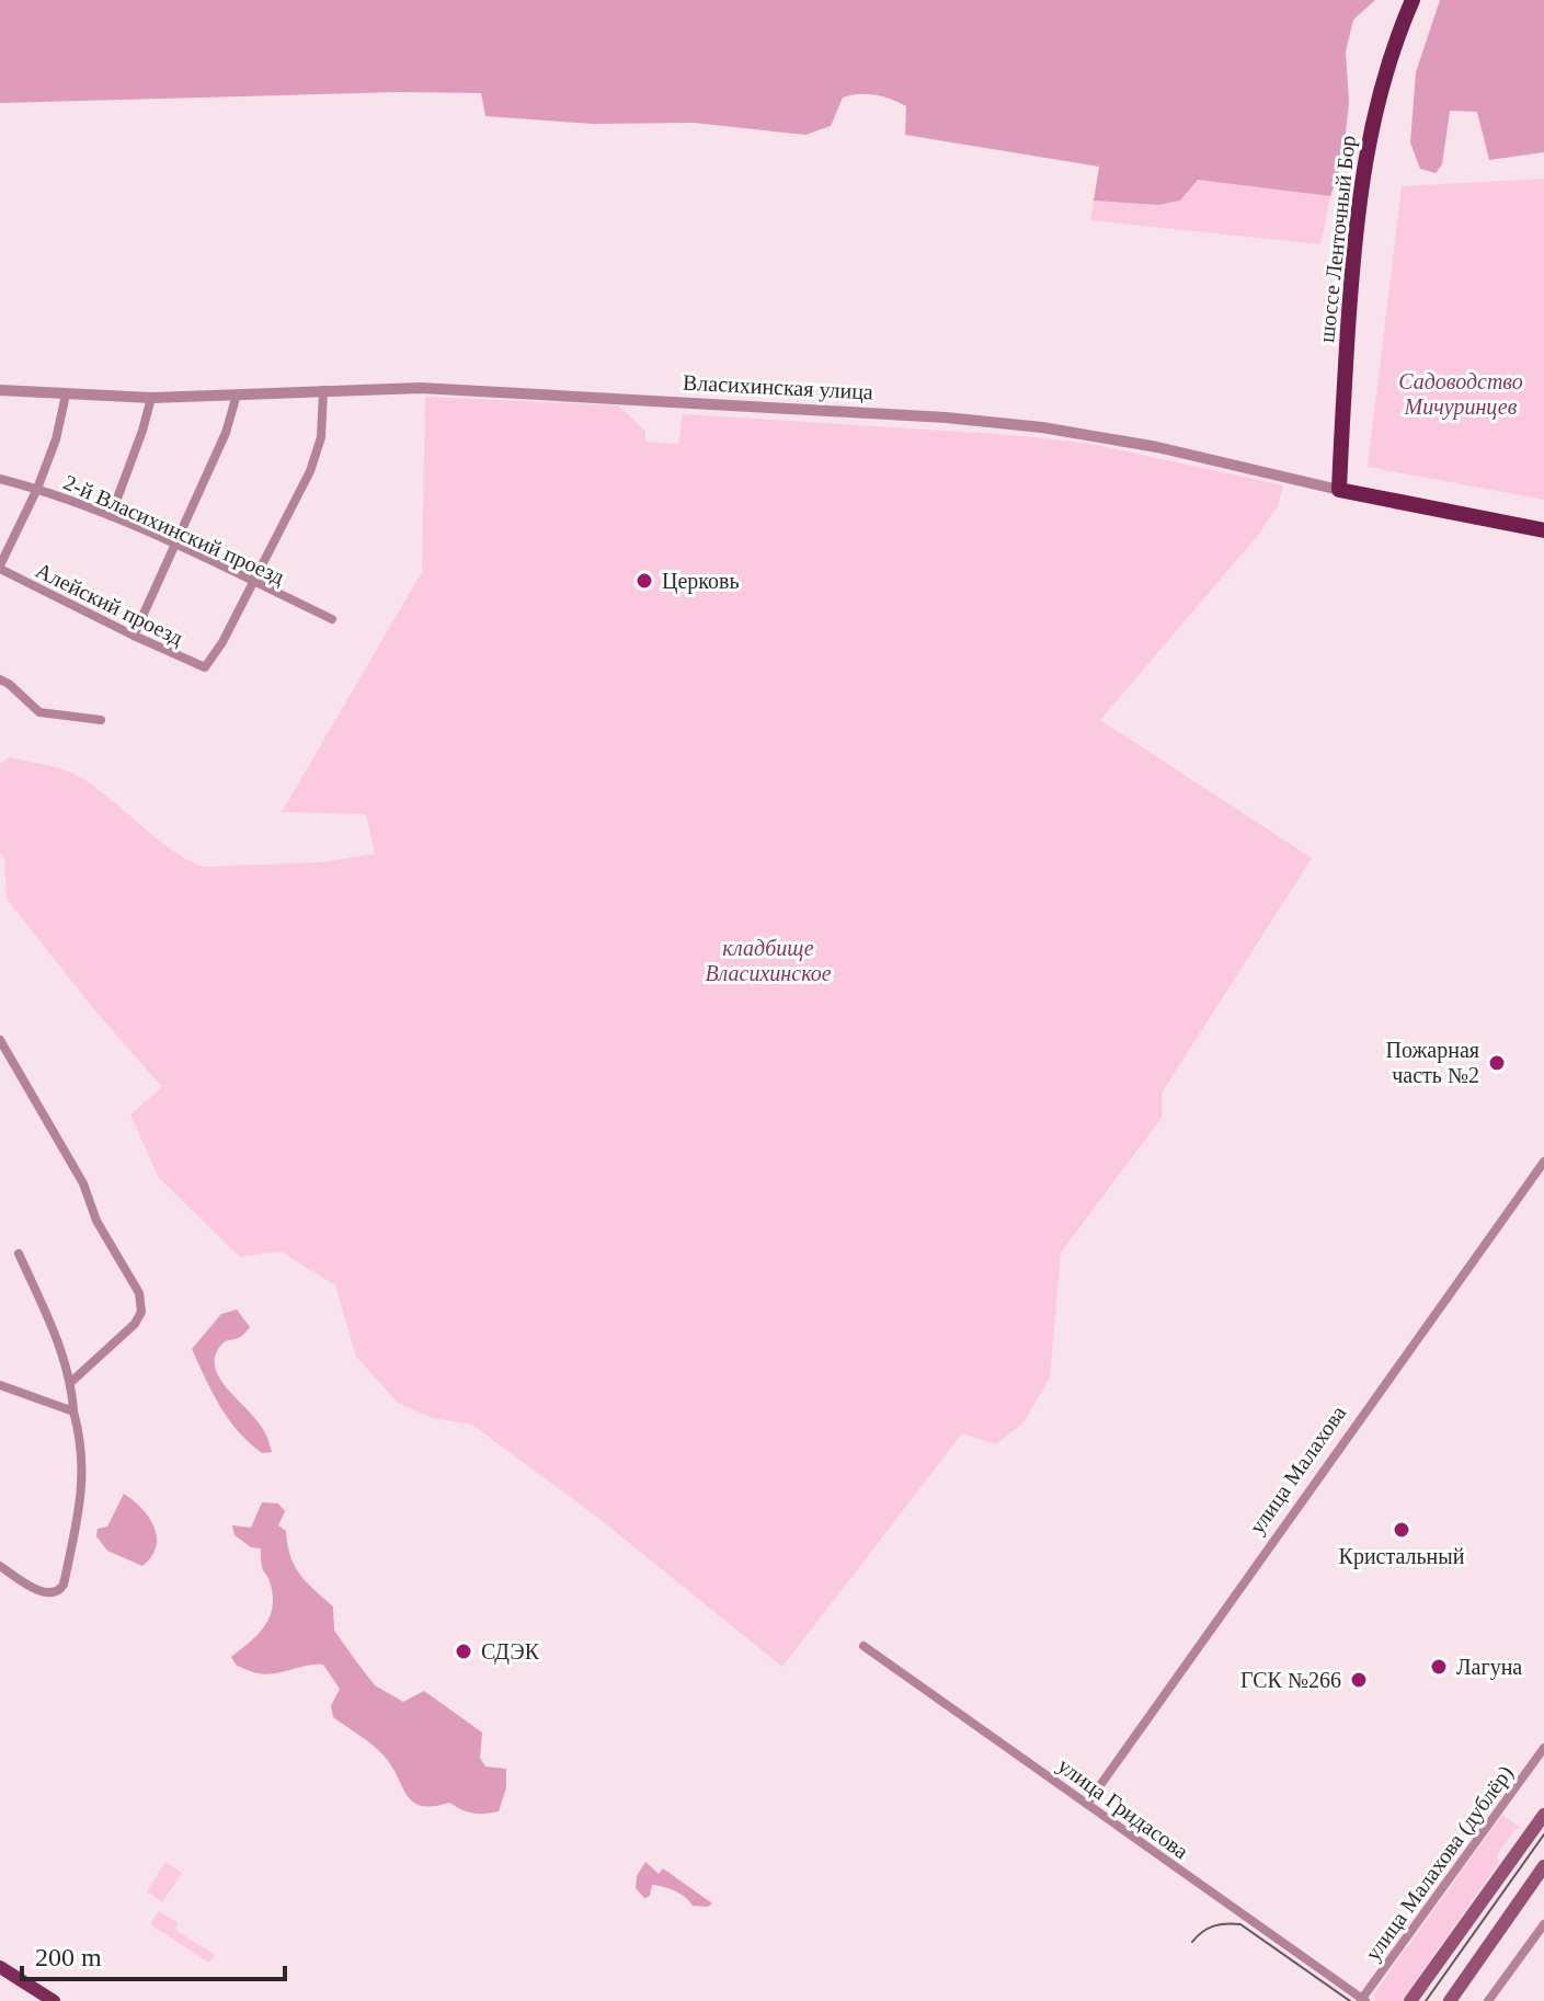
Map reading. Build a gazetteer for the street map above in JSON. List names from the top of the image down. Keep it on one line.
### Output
{"streets":{"highway":["шоссе Ленточный Бор","Власихинская улица"],"street":["2-й Власихинский проезд","Алейский проезд","улица Малахова","улица Гридасова","улица Малахова (дублёр)"]},"crossings":[["шоссе Ленточный Бор","Власихинская улица"],["2-й Власихинский проезд","Алейский проезд"],["улица Малахова","улица Гридасова"],["улица Гридасова","улица Малахова (дублёр)"]],"parks":["Садоводство Мичуринцев","кладбище Власихинское"],"places":["Церковь","Пожарная часть №2","Кристальный","СДЭК","Лагуна","ГСК №266"],"scale_bar":"200 m"}
